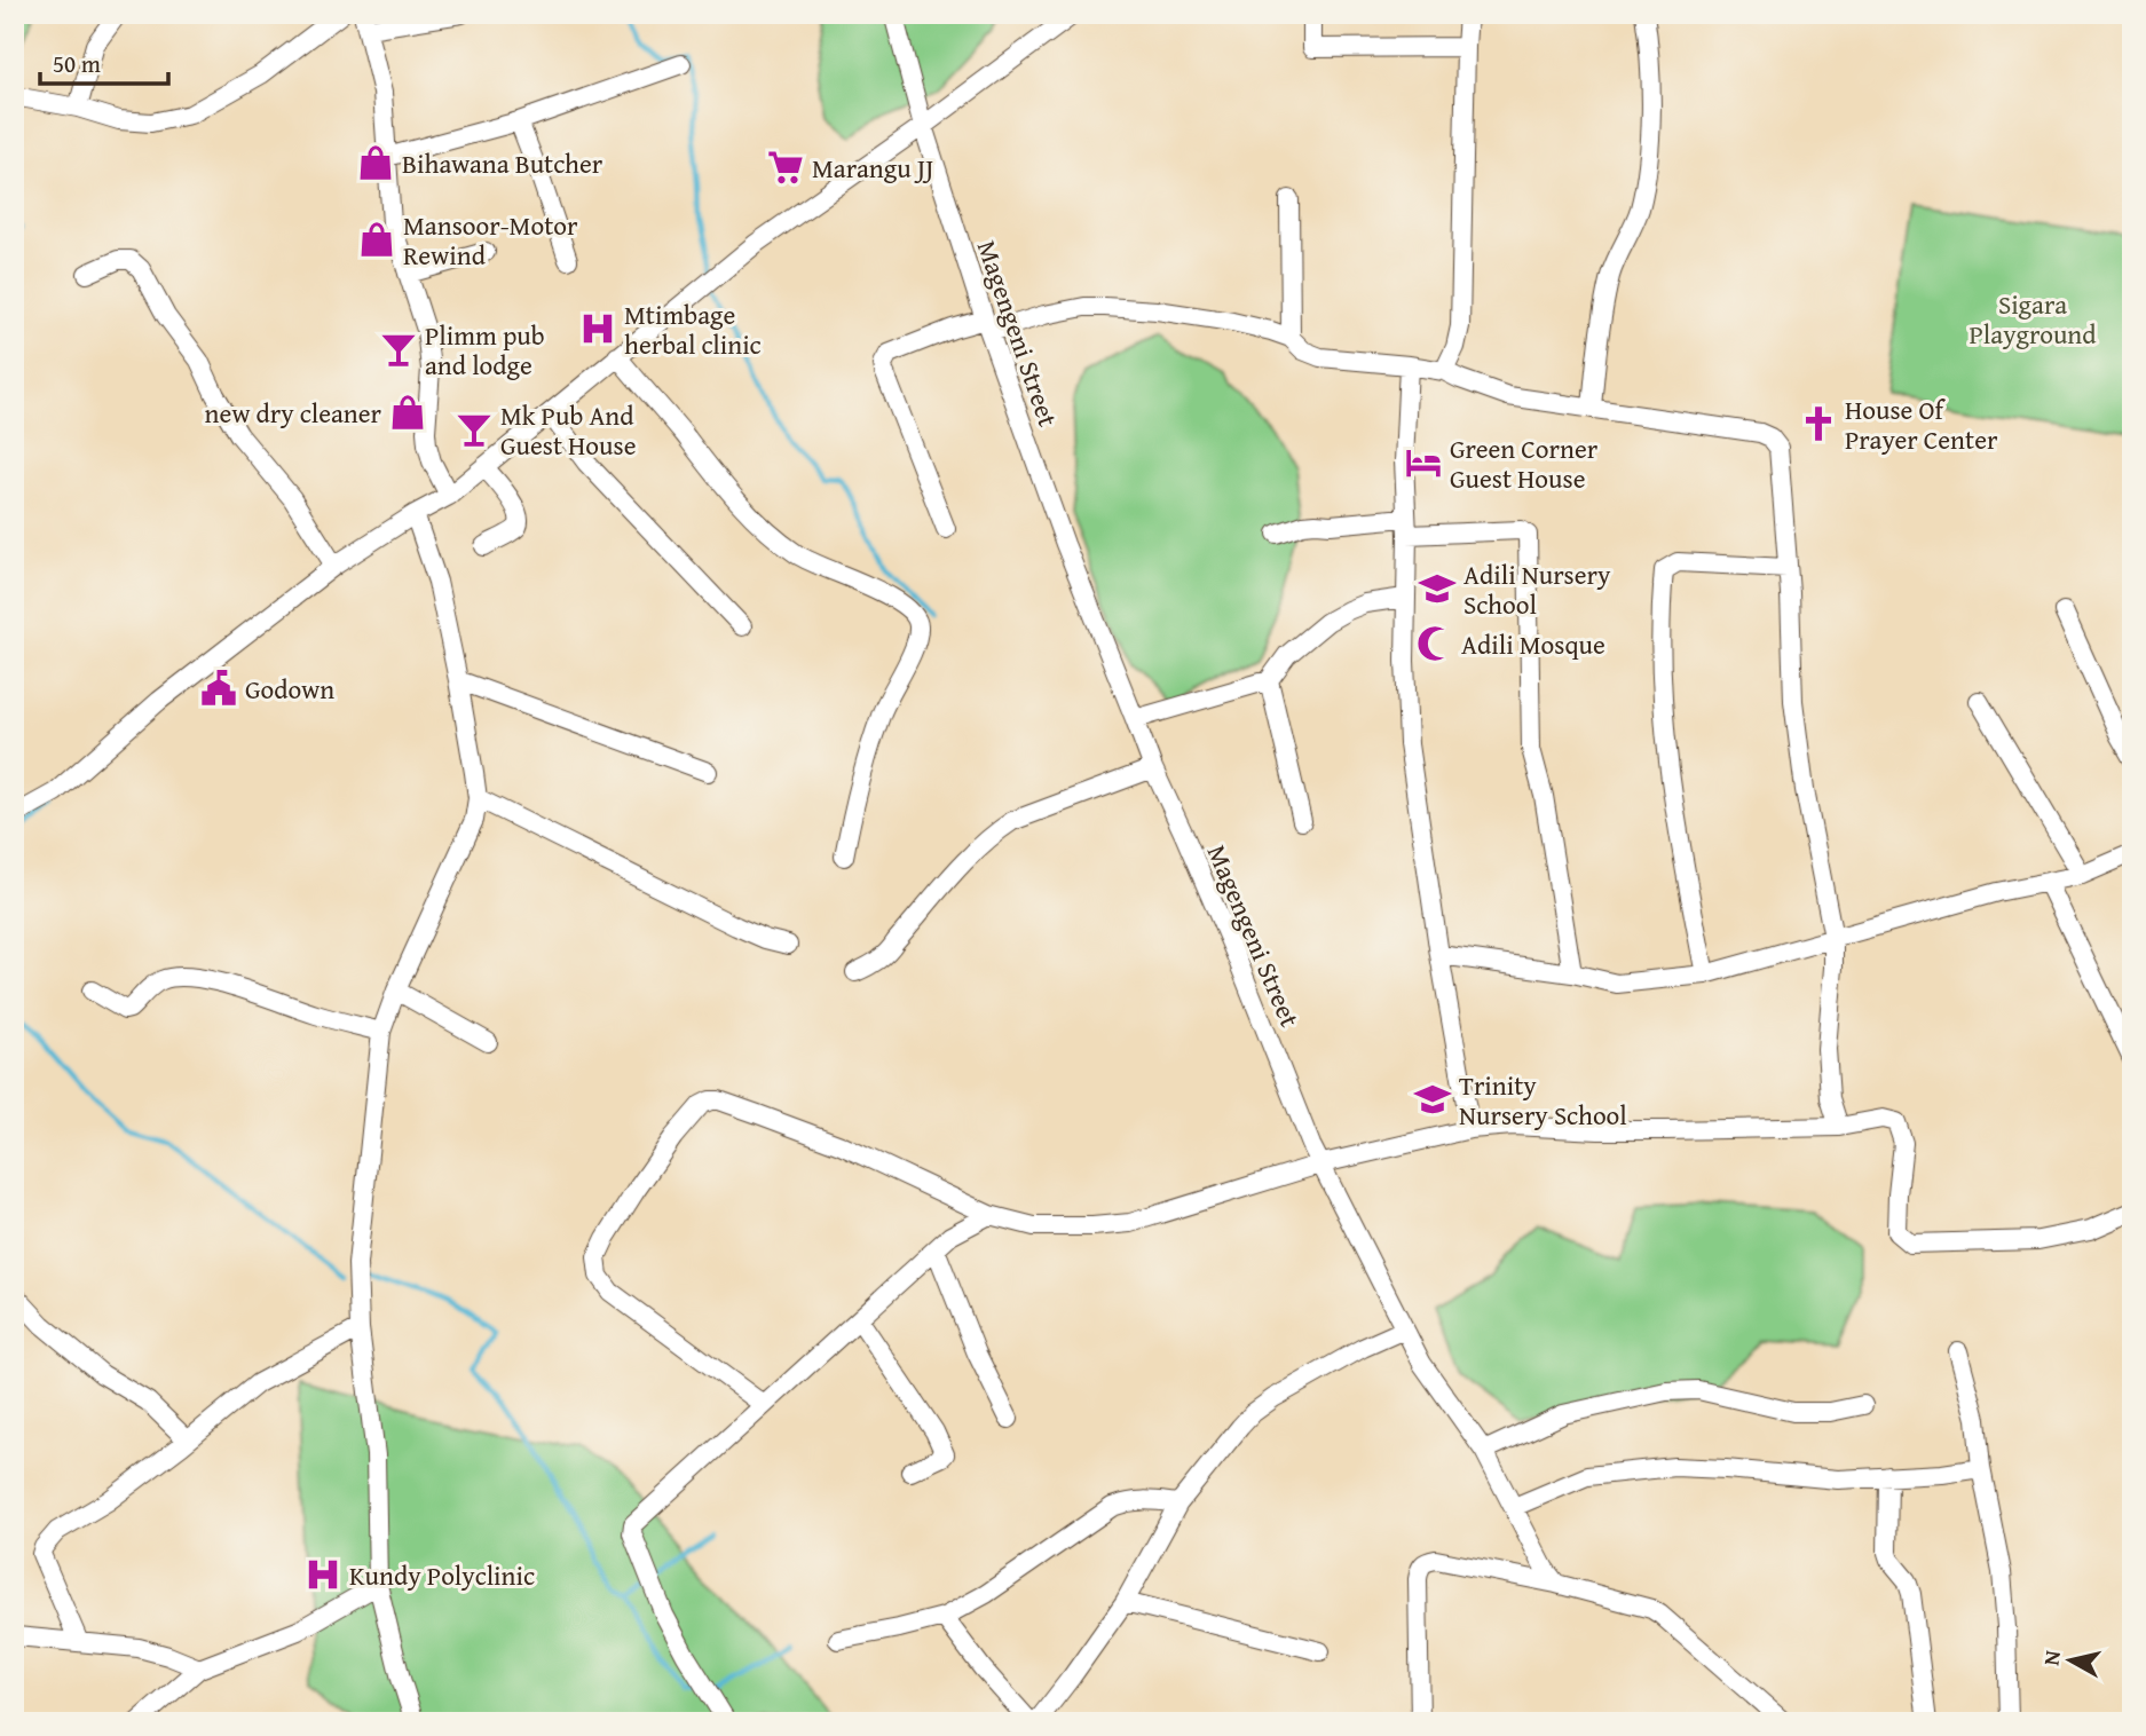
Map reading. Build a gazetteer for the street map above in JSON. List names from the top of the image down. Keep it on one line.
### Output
{"streets":{"street":["Magengeni Street"]},"parks":["Sigara Playground"],"places":{"shop":["Bihawana Butcher","Mansoor-Motor Rewind","new dry cleaner"],"supermarket":["Marangu JJ"],"hospital":["Mtimbage herbal clinic","Kundy Polyclinic"],"bar":["Plimm pub and lodge","Mk Pub And Guest House"],"church":["House Of Prayer Center"],"hotel":["Green Corner Guest House"],"school or university":["Adili Nursery School","Trinity Nursery School"],"mosque":["Adili Mosque"],"public building":["Godown"]},"scale_bar":"50 m","north":"left"}
